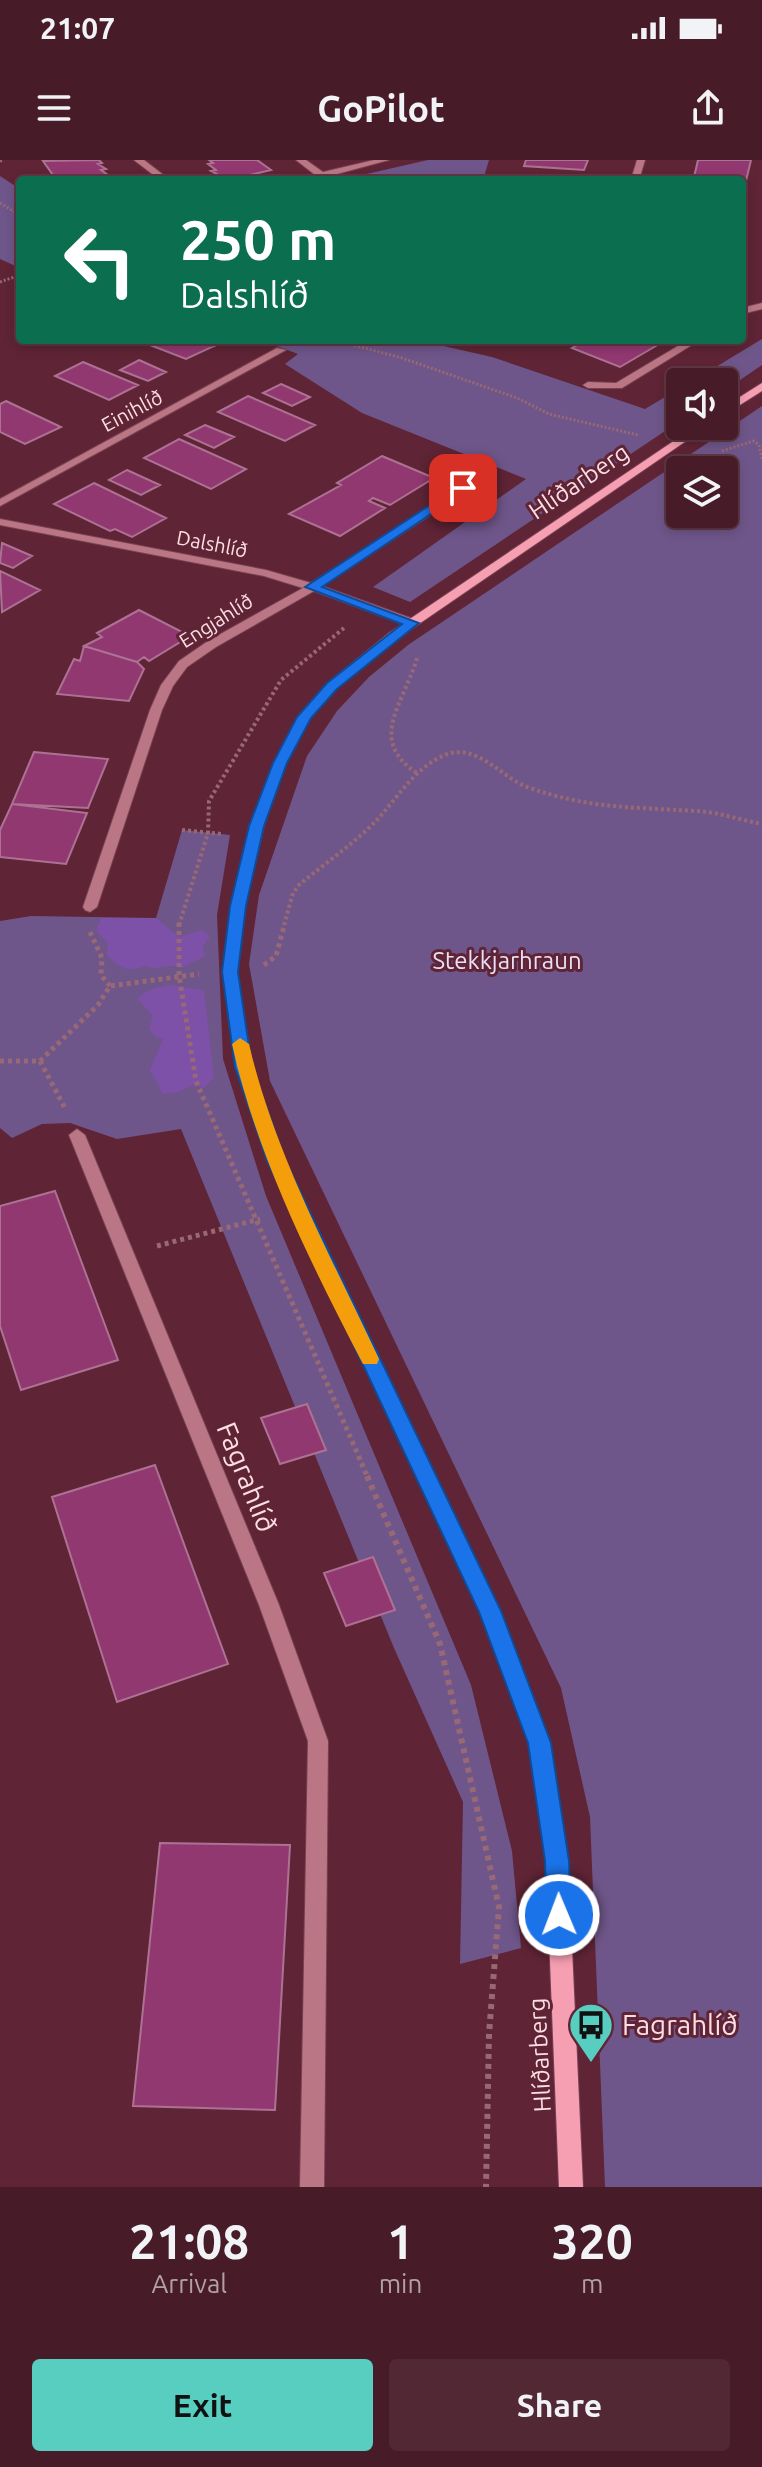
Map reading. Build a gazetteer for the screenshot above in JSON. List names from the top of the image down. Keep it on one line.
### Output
{"streets":{"street":["Einihlíð","Hlíðarberg","Dalshlíð","Engjahlíð","Fagrahlíð"]},"crossings":[["Hlíðarberg","Dalshlíð"],["Dalshlíð","Engjahlíð"]],"parks":["Stekkjarhraun"],"places":{"bus stop":["Fagrahlíð"]},"page":{"status":"21:07","header":"GoPilot","turn":["250 m","Dalshlíð"],"eta":["21:08","Arrival","1","min","320","m"],"buttons":["Exit","Share"]}}
